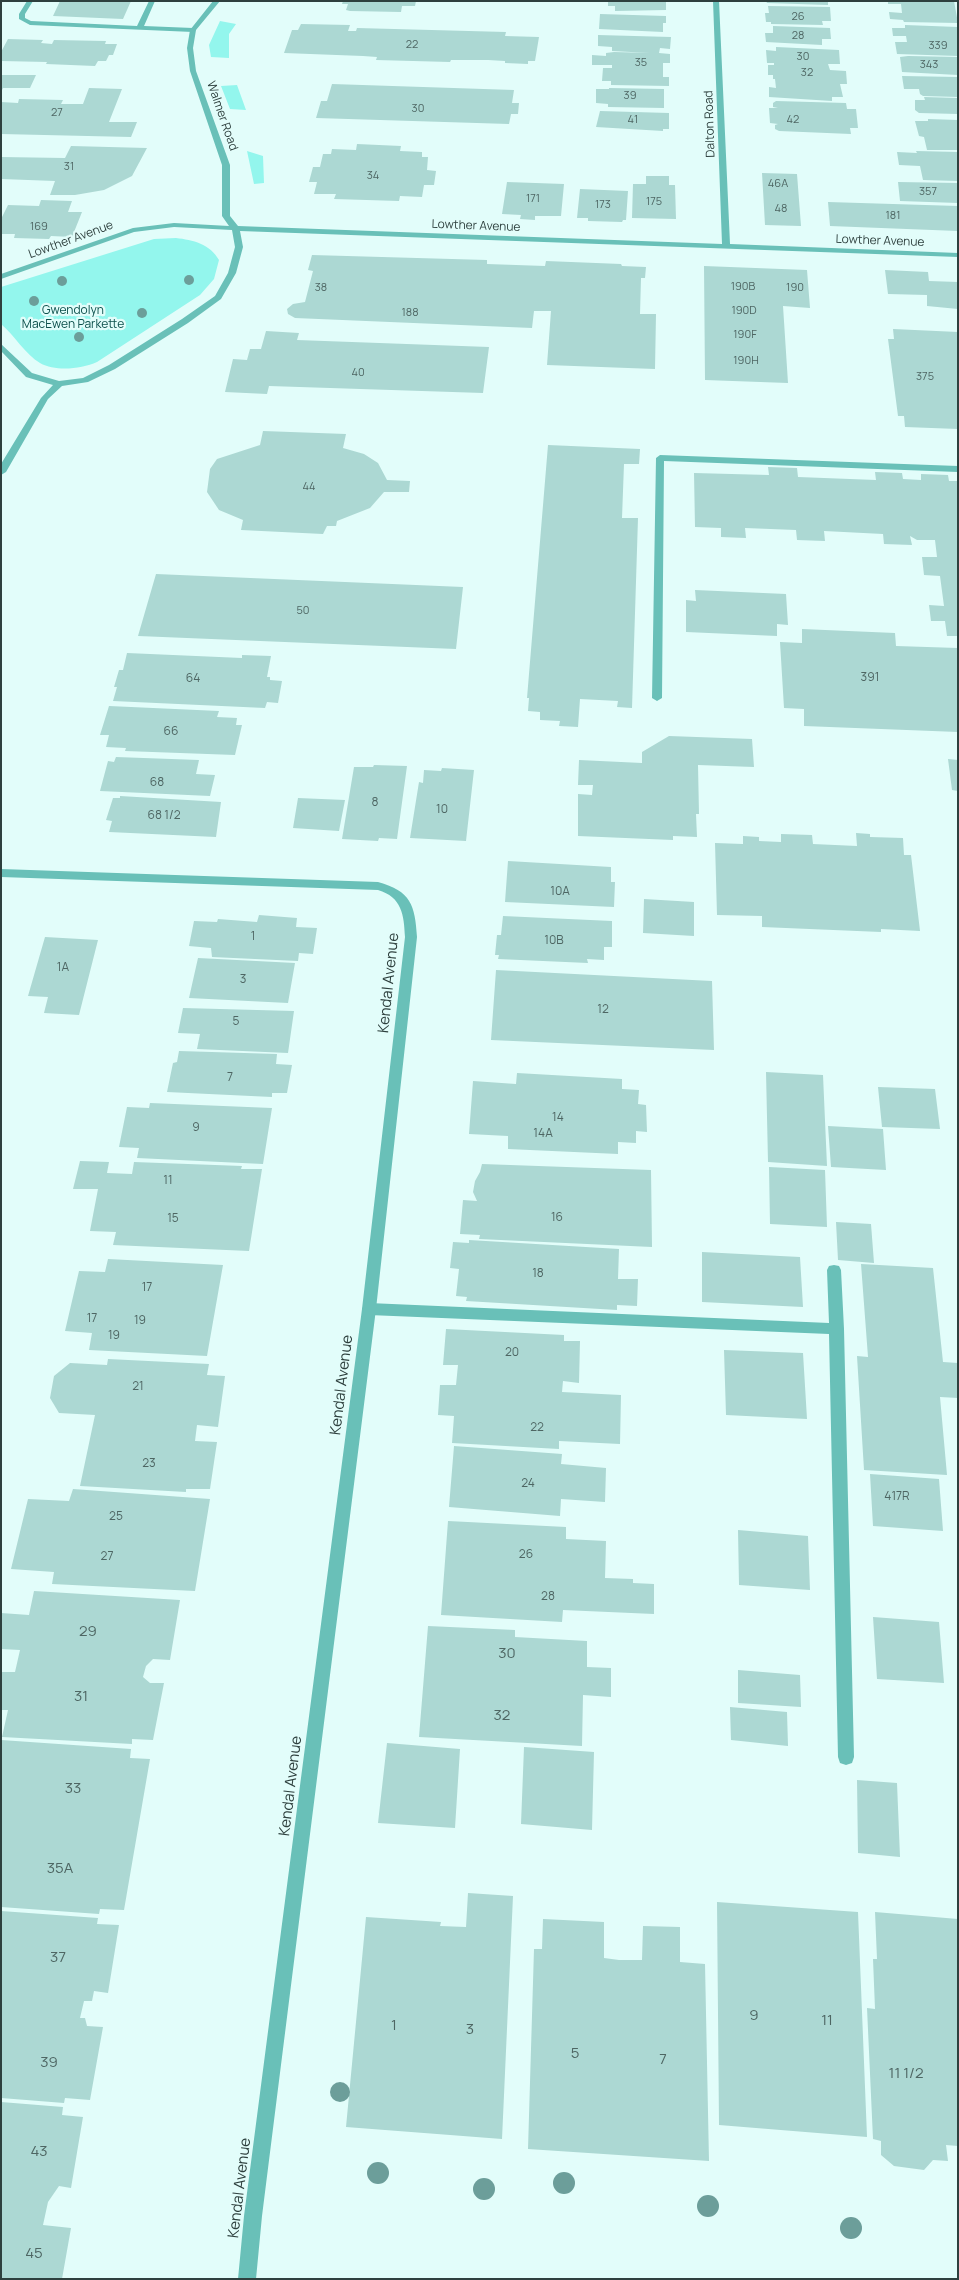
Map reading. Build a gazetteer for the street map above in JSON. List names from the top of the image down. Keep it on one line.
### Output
{"streets":{"street":["Walmer Road","Dalton Road","Lowther Avenue","Kendal Avenue"]},"crossings":[["Walmer Road","Lowther Avenue"],["Dalton Road","Lowther Avenue"]],"parks":["Gwendolyn MacEwen Parkette"],"house_numbers":["26","28","22","339","30","35","343","32","39","30","27","41","42","31","34","46A","357","171","175","173","48","181","169","190B","38","190","190D","188","190F","190H","40","375","44","50","391","64","66","68","8","10","68 1/2","10A","1","10B","1A","3","12","5","7","14","9","14A","11","16","15","18","17","17","19","19","20","21","22","23","24","417R","25","26","27","28","29","30","31","32","33","35A","37","9","11","1","3","5","7","39","11 1/2","43","45"]}
